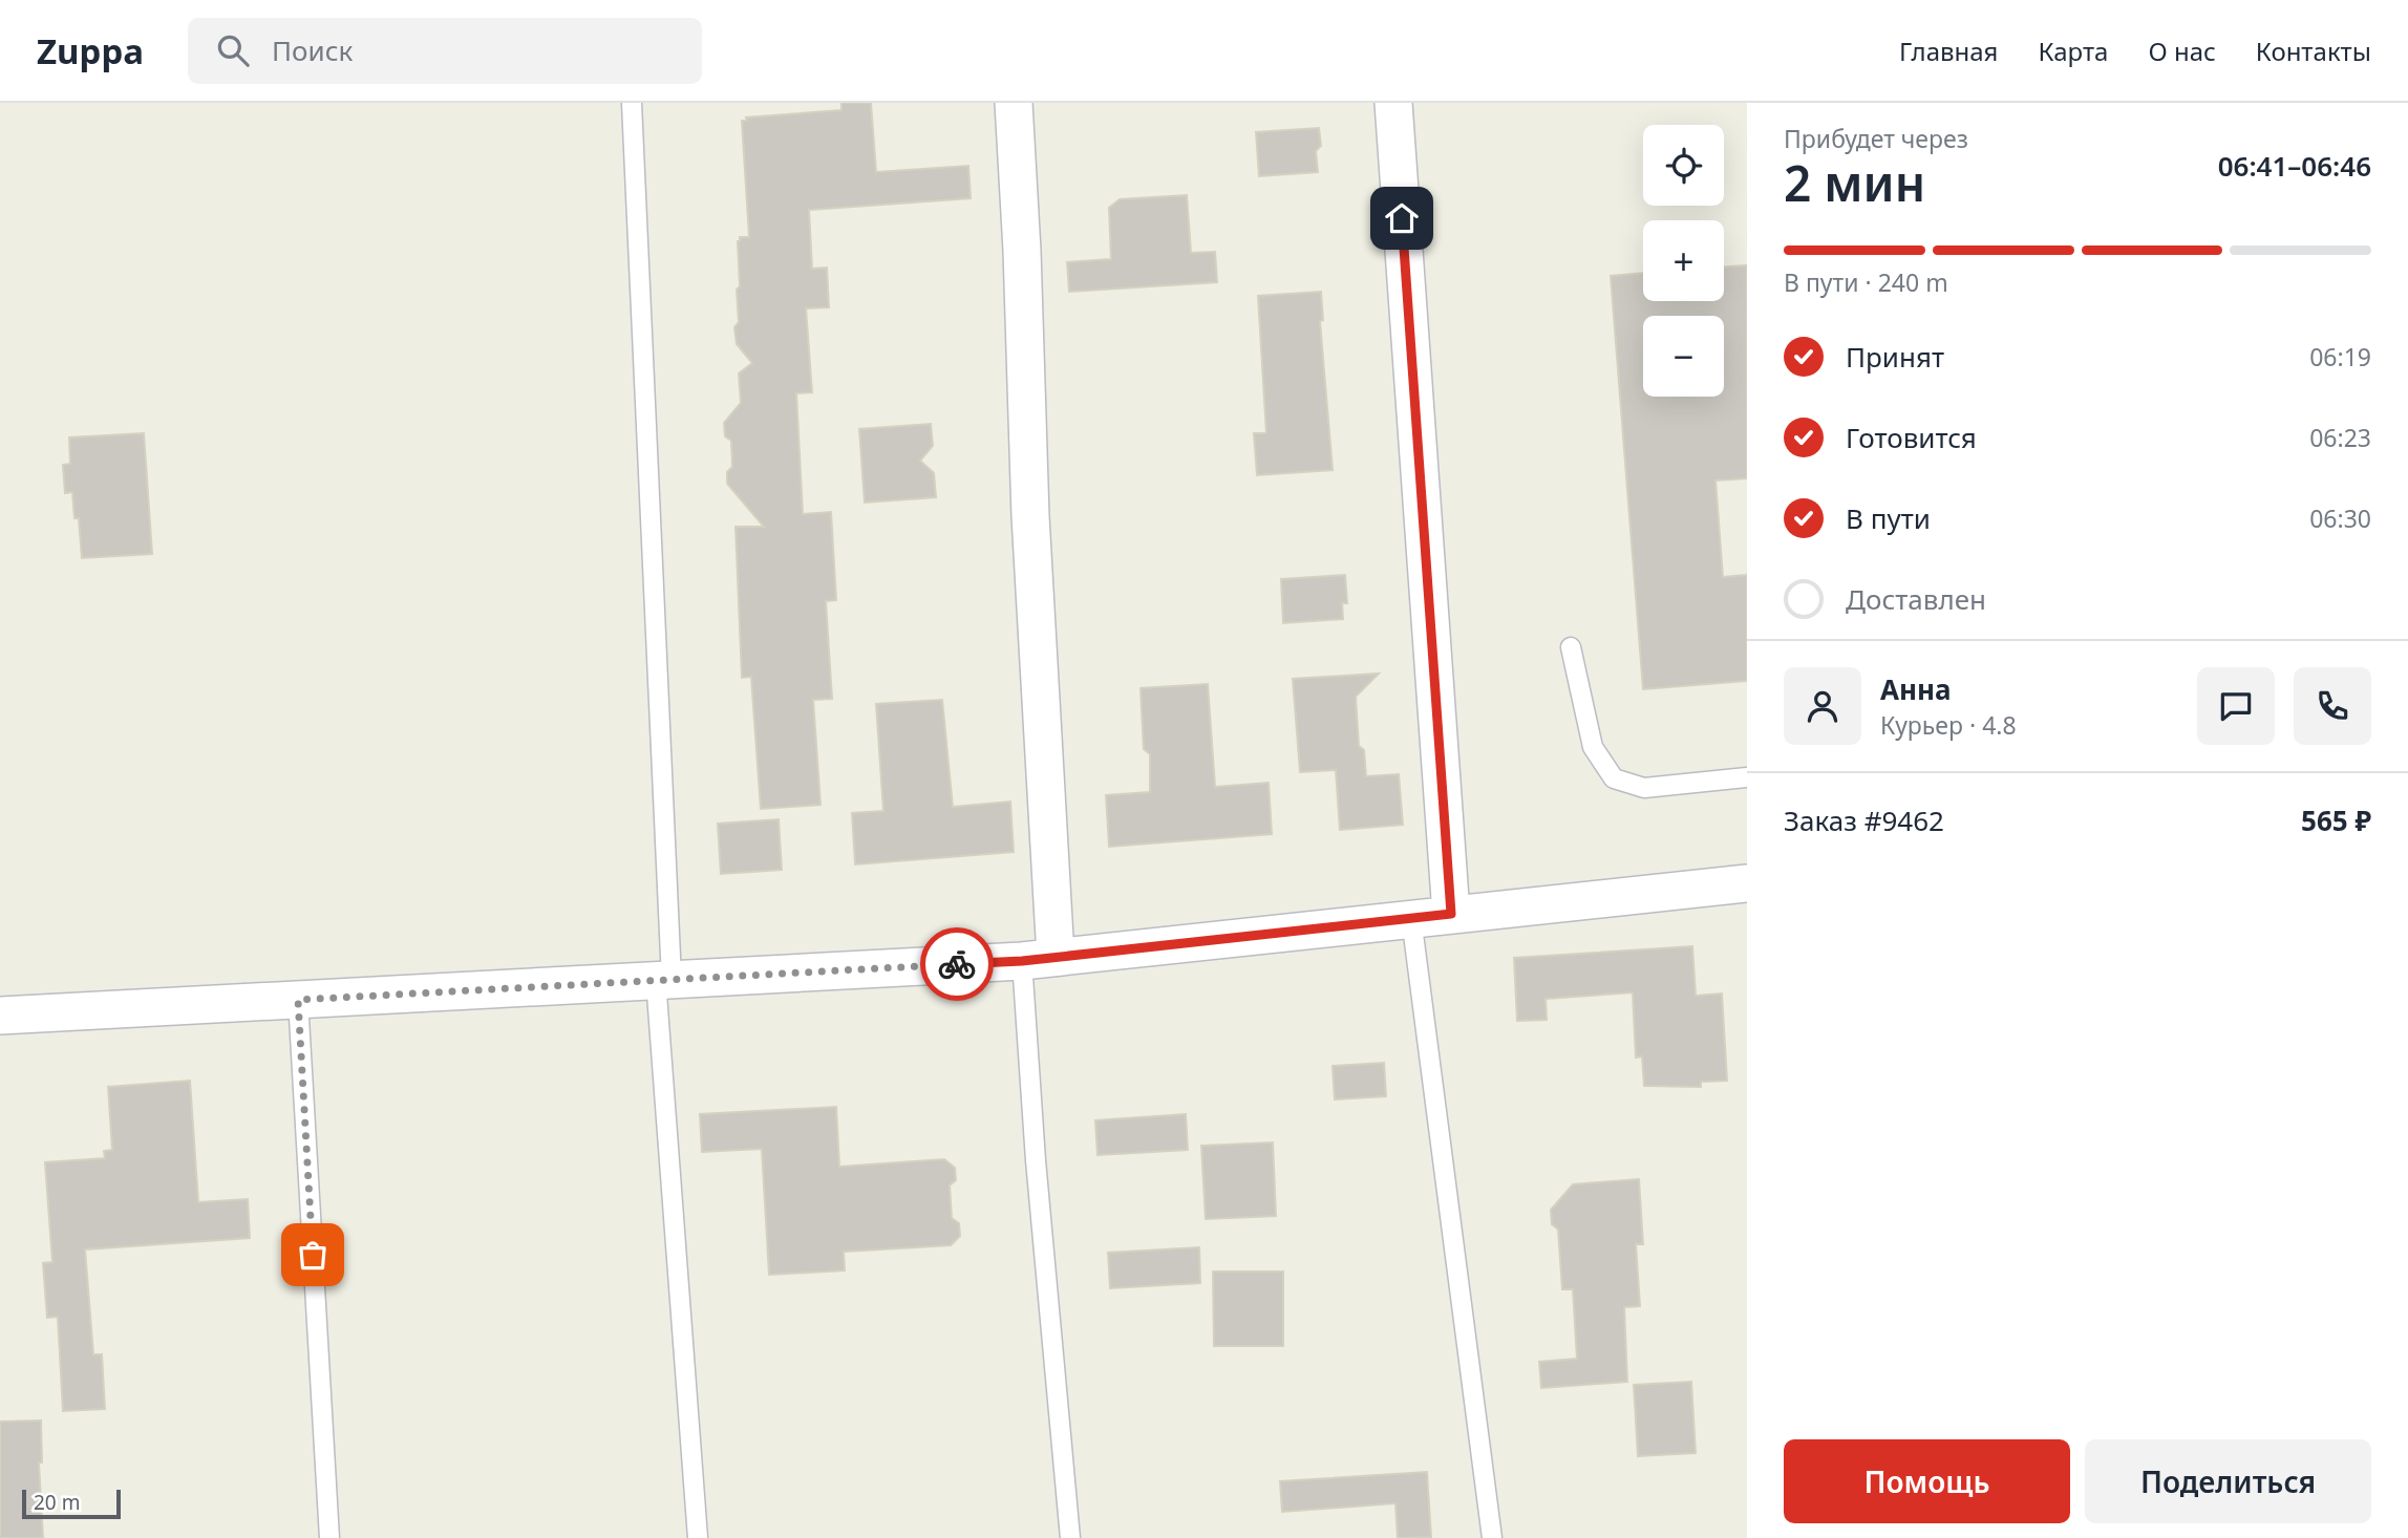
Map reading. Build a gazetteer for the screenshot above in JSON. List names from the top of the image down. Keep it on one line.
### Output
{"scale_bar":"20 m","page":{"header":"Zuppa","search":"Поиск","nav":["Главная","Карта","О нас","Контакты"],"heading":["2 мин","Прибудет через","06:41–06:46"],"panel":["Анна","Курьер · 4.8","Заказ #9462","565 ₽"],"map_buttons":["+","−"],"bar":"В пути · 240 m","list":[["Принят","06:19"],["Готовится","06:23"],["В пути","06:30"],"Доставлен"],"buttons":["Помощь","Поделиться"],"scale":"20 m"}}
